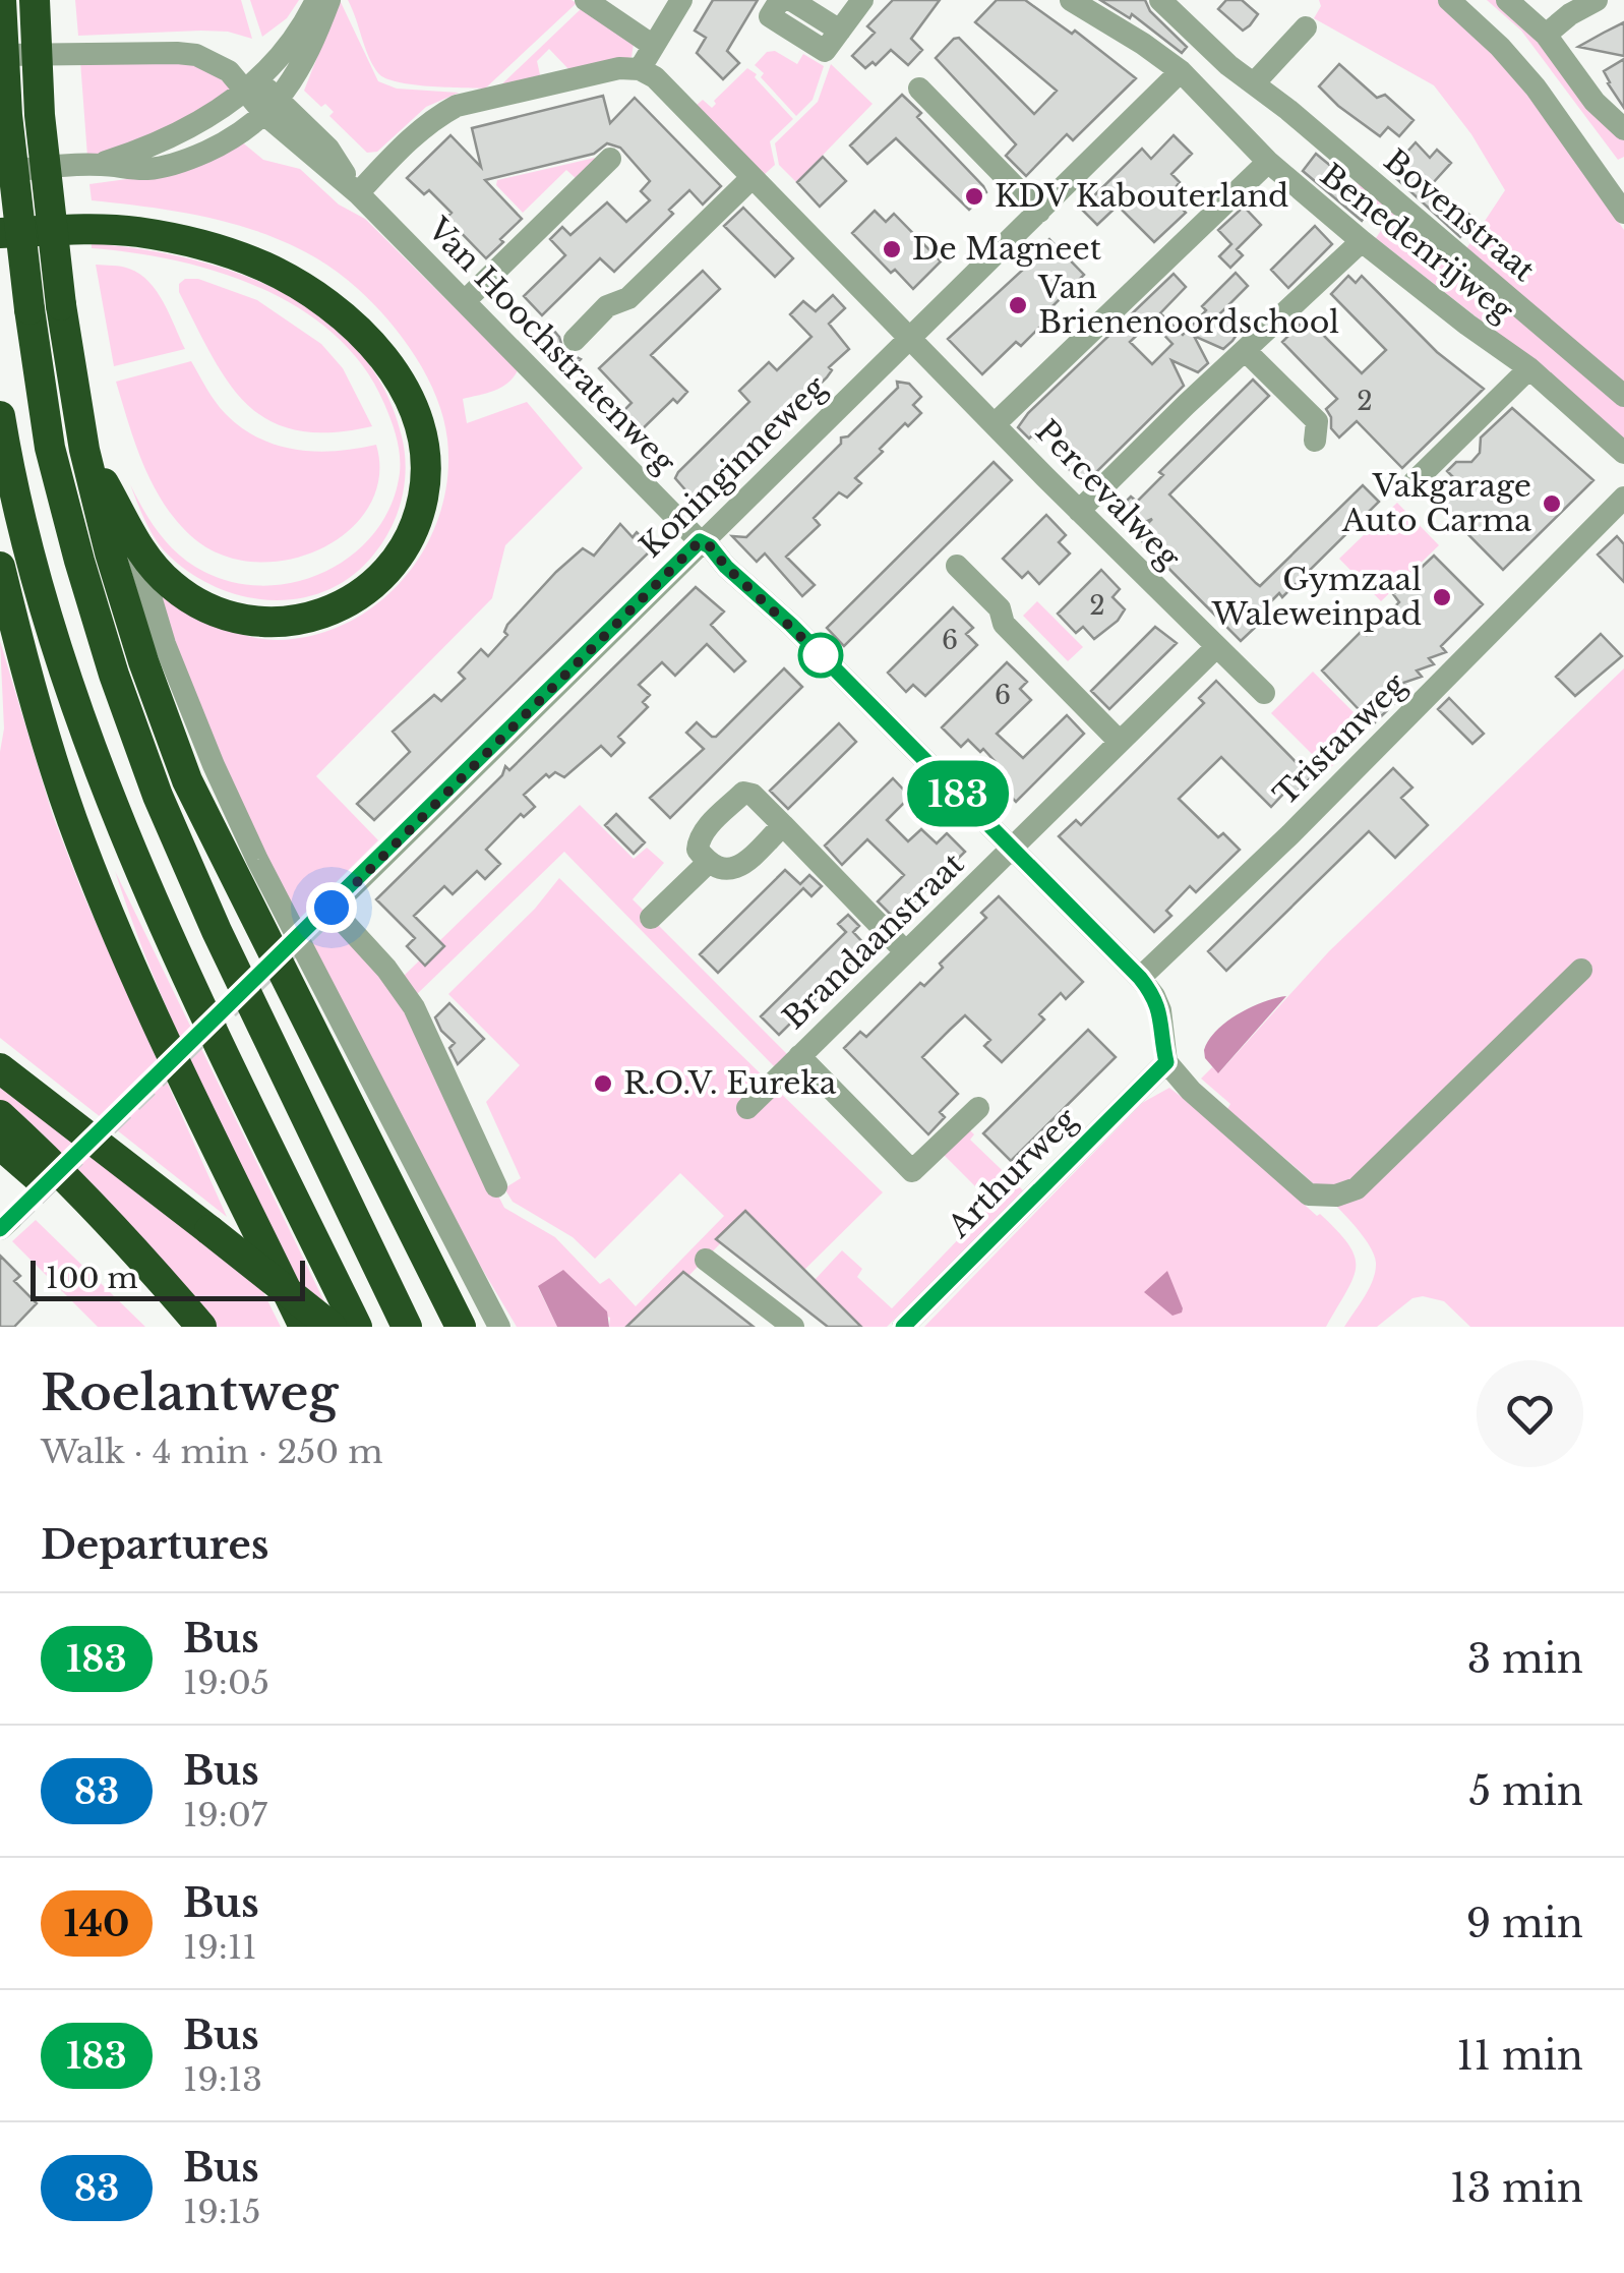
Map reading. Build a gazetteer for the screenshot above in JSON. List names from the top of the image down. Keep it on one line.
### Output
{"streets":{"street":["Bovenstraat","Benedenrijweg","Van Hoochstratenweg","Koninginneweg","Percevalweg","Tristanweg","Brandaanstraat","Arthurweg"]},"crossings":[["Benedenrijweg","Koninginneweg"],["Van Hoochstratenweg","Koninginneweg"],["Van Hoochstratenweg","Tristanweg"],["Van Hoochstratenweg","Brandaanstraat"],["Van Hoochstratenweg","Arthurweg"],["Koninginneweg","Percevalweg"],["Percevalweg","Brandaanstraat"]],"places":["KDV Kabouterland","De Magneet","Van Brienenoordschool","Vakgarage Auto Carma","Gymzaal Waleweinpad","R.O.V. Eureka"],"lines":["bus line 183"],"house_numbers":["2","2","6","6"],"scale_bar":"100 m","page":{"on_map":"183","scale":"100 m","heading":[["Roelantweg","Walk · 4 min · 250 m"],"Departures"],"list":[{"mark":"183","name":"Bus","note":"19:05","value":"3 min"},{"mark":"83","name":"Bus","note":"19:07","value":"5 min"},{"mark":"140","name":"Bus","note":"19:11","value":"9 min"},{"mark":"183","name":"Bus","note":"19:13","value":"11 min"},{"mark":"83","name":"Bus","note":"19:15","value":"13 min"}]}}
